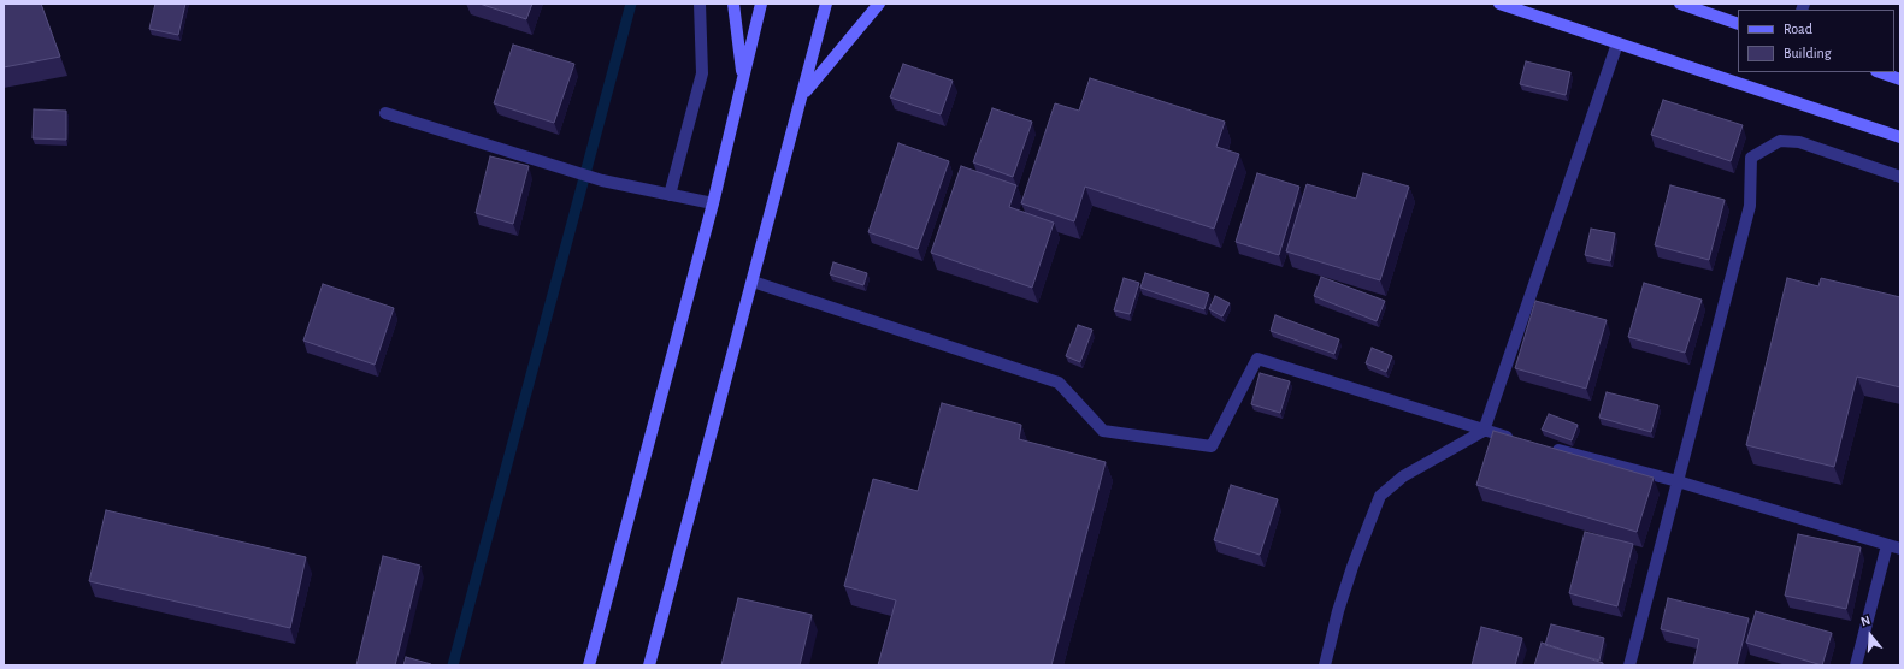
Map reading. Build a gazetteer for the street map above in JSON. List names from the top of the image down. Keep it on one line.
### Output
{"legend":["Road","Building"],"north":"top"}
